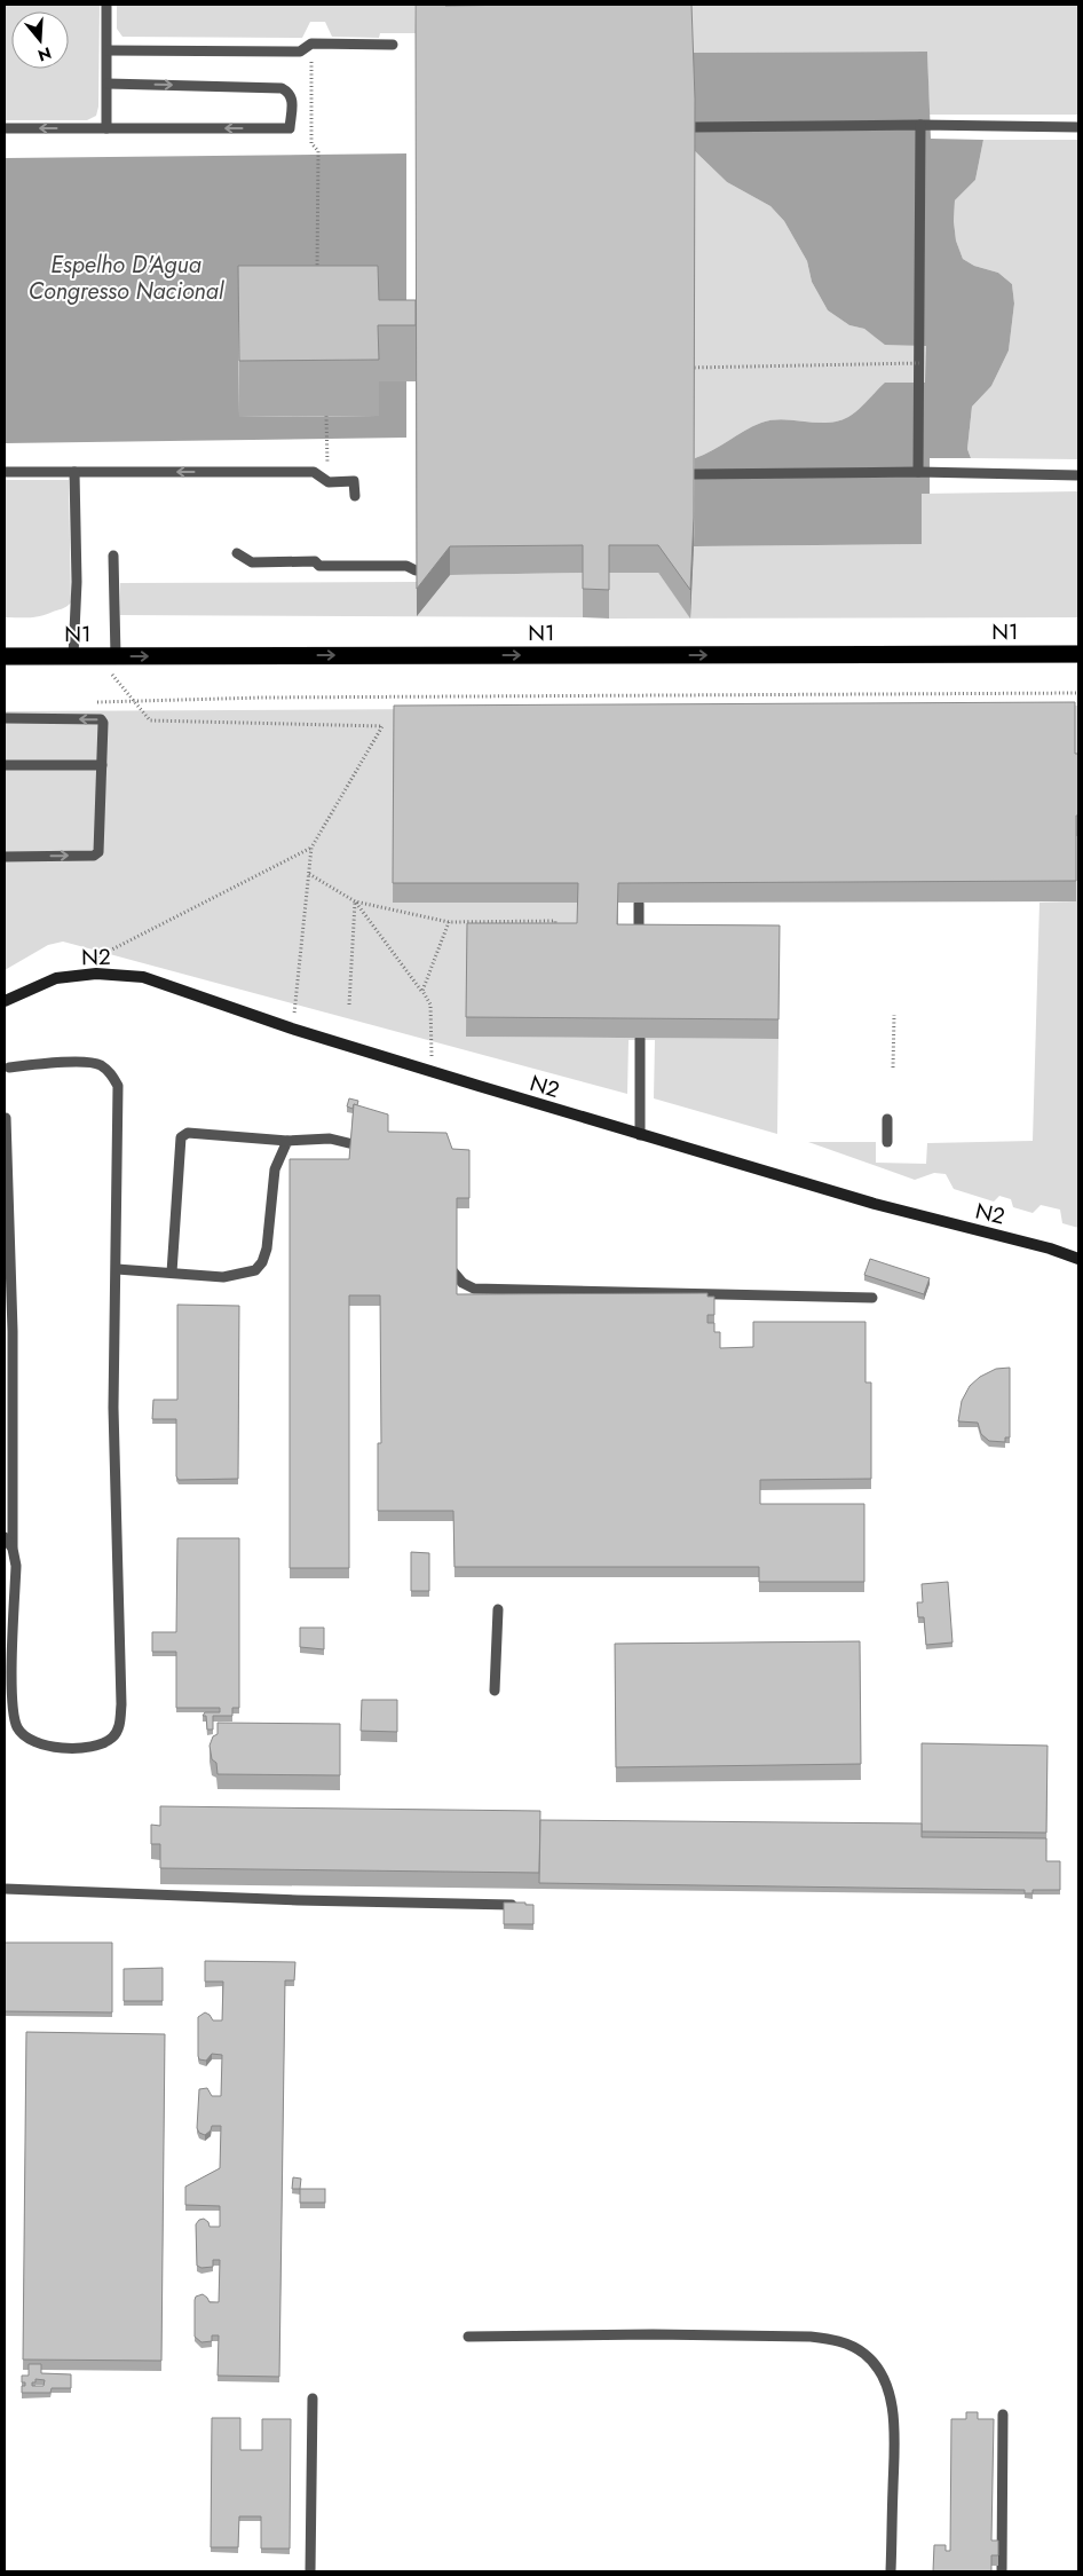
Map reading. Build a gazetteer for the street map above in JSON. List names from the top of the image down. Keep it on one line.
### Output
{"streets":{"highway":["N1"],"main road":["N2"]},"one_way":["N1"],"water":["Espelho D'Agua Congresso Nacional"],"north":"bottom"}
